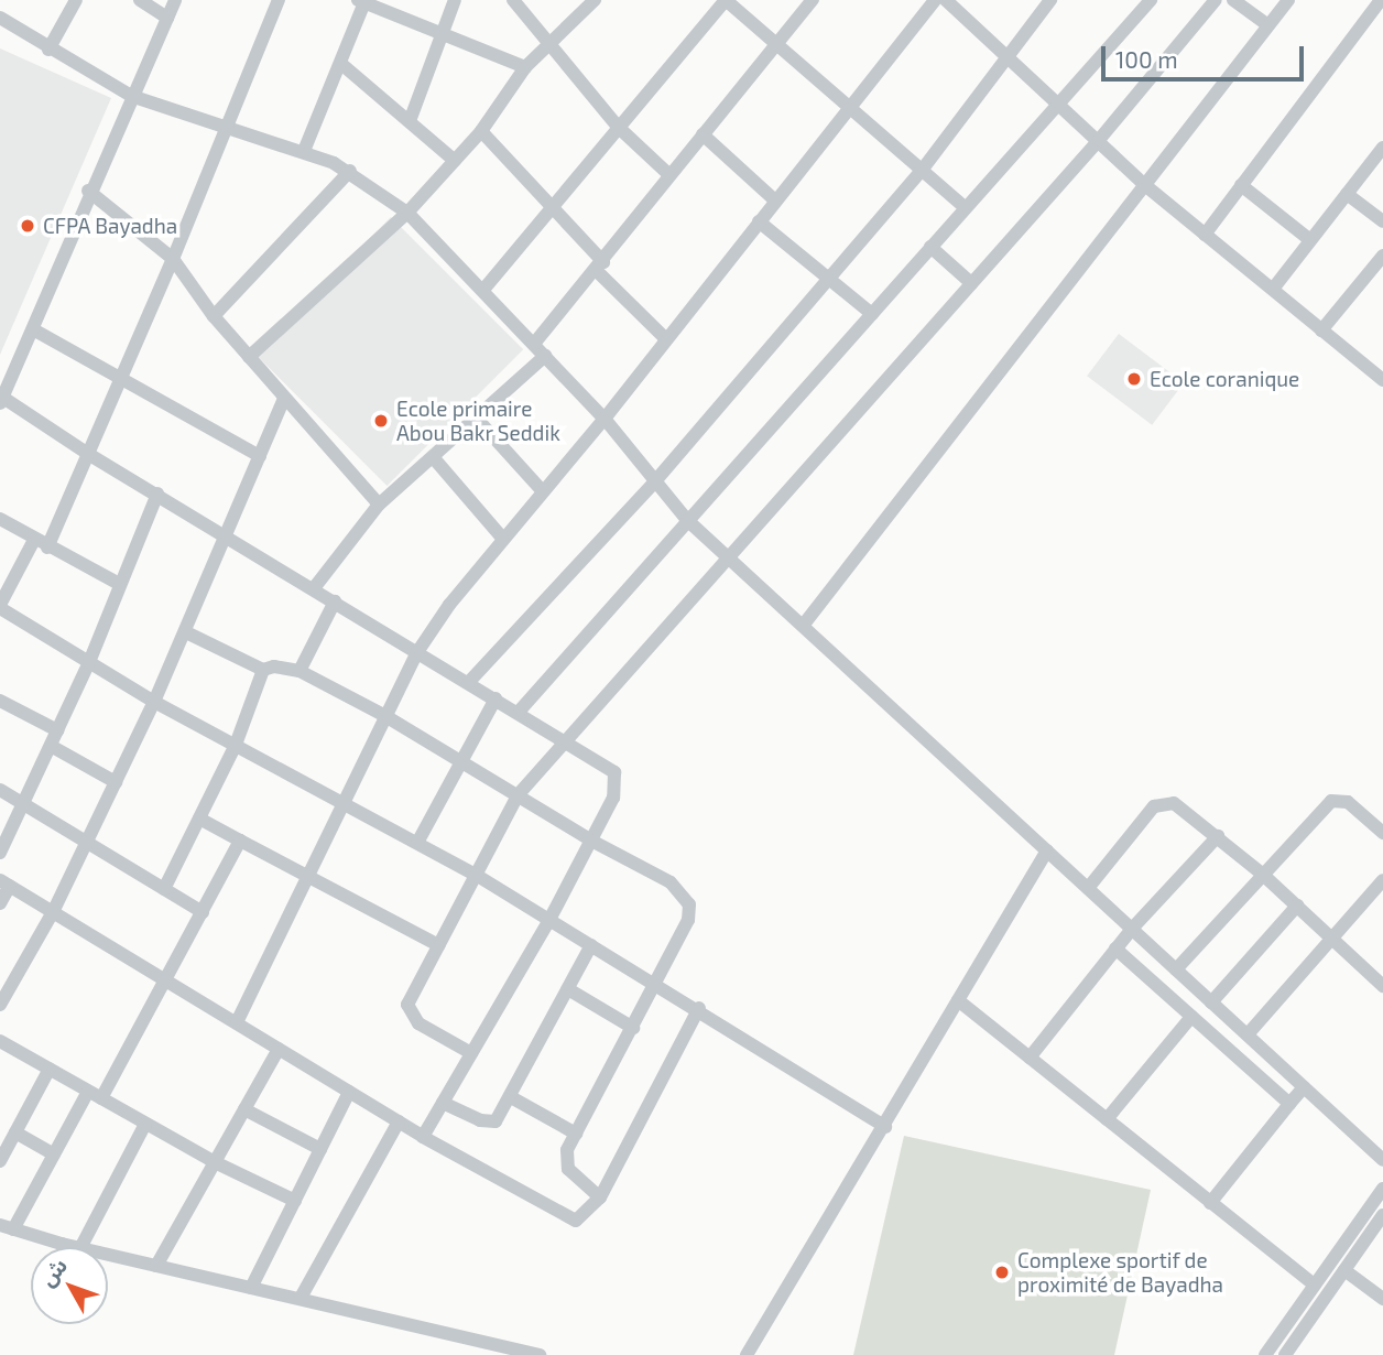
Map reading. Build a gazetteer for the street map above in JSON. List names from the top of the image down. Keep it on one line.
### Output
{"places":["CFPA Bayadha","Ecole coranique","Ecole primaire Abou Bakr Seddik","Complexe sportif de proximité de Bayadha"],"scale_bar":"100 m","north":"top left"}
